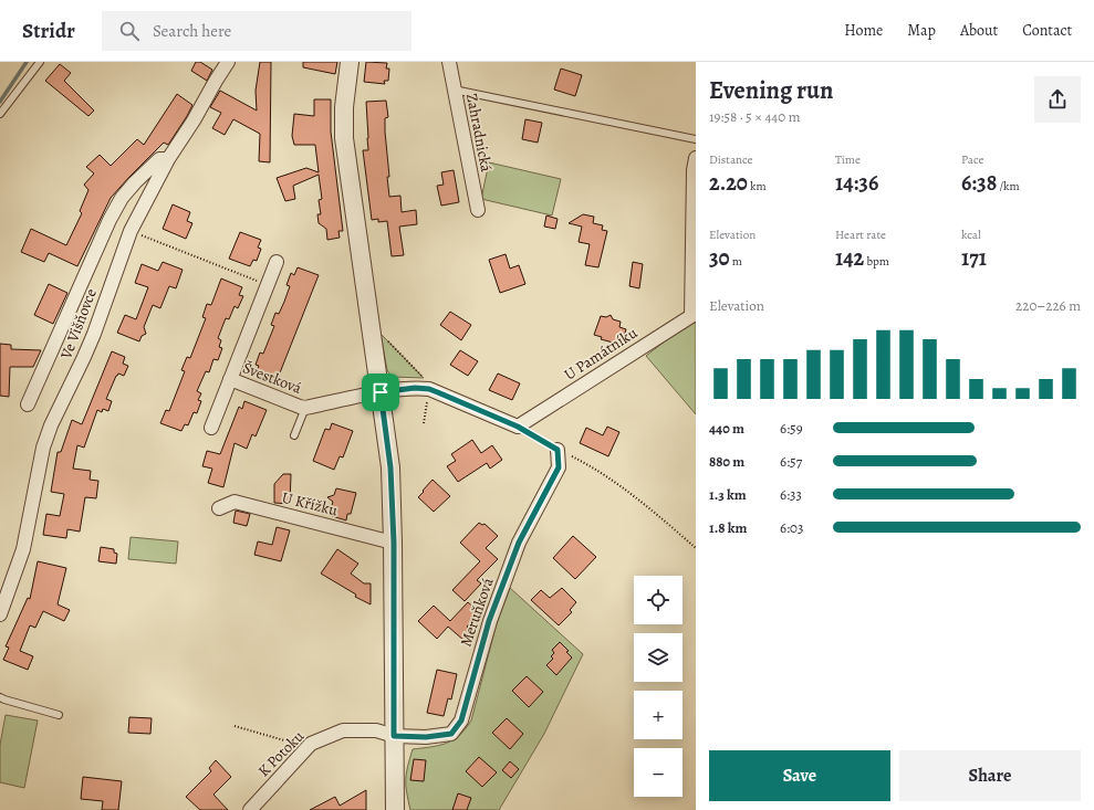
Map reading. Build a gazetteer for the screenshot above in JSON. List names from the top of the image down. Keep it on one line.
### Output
{"streets":{"street":["Zahradnická","Ve Višňovce","U Památníku","Švestková","U Křížku","Meruňková","K Potoku"]},"crossings":[["Meruňková","K Potoku"]],"page":{"header":"Stridr","search":"Search here","nav":["Home","Map","About","Contact"],"heading":["Evening run","19:58 · 5 × 440 m"],"stats":[["Distance","2.20 km"],["Time","14:36"],["Pace","6:38 /km"],["Elevation","30 m"],["Heart rate","142 bpm"],["kcal","171"]],"chart":["Elevation","220–226 m"],"list":[{"name":"440 m","note":"6:59"},{"name":"880 m","note":"6:57"},{"name":"1.3 km","note":"6:33"},{"name":"1.8 km","note":"6:03"}],"map_buttons":["+","−"],"buttons":["Save","Share"]}}
